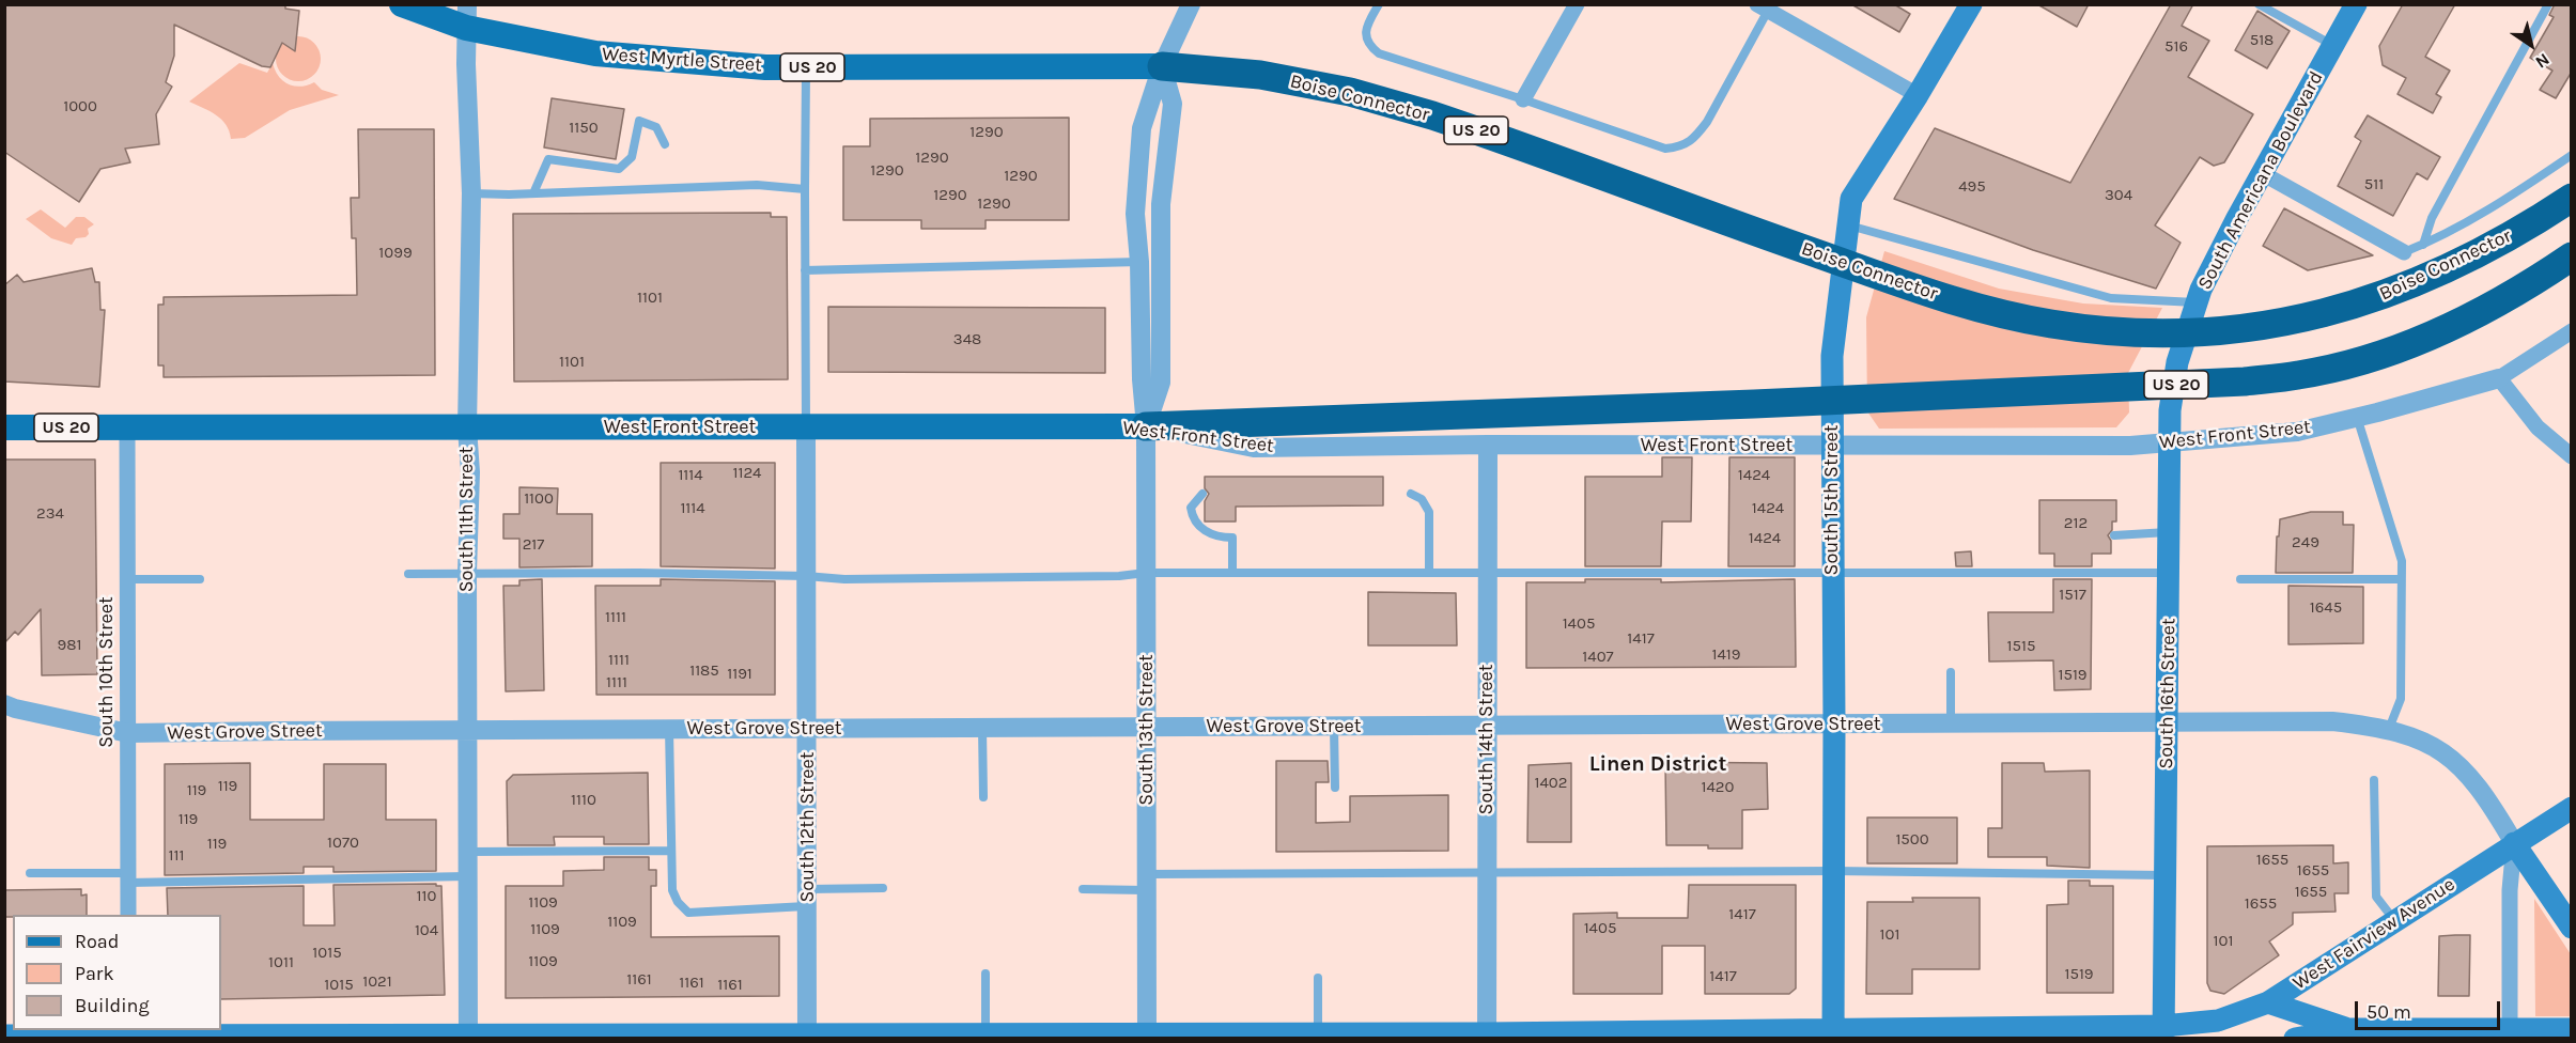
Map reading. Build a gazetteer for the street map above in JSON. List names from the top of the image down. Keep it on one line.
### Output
{"streets":{"highway":["US 20","Boise Connector"],"main road":["West Myrtle Street","South Americana Boulevard","West Front Street","South 15th Street","South 16th Street","West Fairview Avenue"],"street":["South 11th Street","South 10th Street","West Grove Street","South 13th Street","South 14th Street","South 12th Street"]},"crossings":[["West Myrtle Street","Boise Connector"],["West Myrtle Street","South 11th Street"],["West Myrtle Street","South 13th Street"],["US 20","West Front Street"],["US 20","South 13th Street"],["Boise Connector","South 13th Street"],["South Americana Boulevard","South 16th Street"],["West Front Street","South 15th Street"],["West Front Street","South 11th Street"],["West Front Street","South 10th Street"],["West Front Street","South 16th Street"],["West Front Street","South 13th Street"],["West Front Street","South 14th Street"],["West Front Street","South 12th Street"],["South 15th Street","West Grove Street"],["South 15th Street","West Fairview Avenue"],["South 11th Street","West Grove Street"],["South 11th Street","West Fairview Avenue"],["South 10th Street","West Grove Street"],["South 16th Street","West Grove Street"],["South 16th Street","West Fairview Avenue"],["West Grove Street","South 13th Street"],["West Grove Street","South 14th Street"],["West Grove Street","South 12th Street"],["West Grove Street","West Fairview Avenue"],["South 13th Street","West Fairview Avenue"],["South 14th Street","West Fairview Avenue"],["South 12th Street","West Fairview Avenue"]],"districts":["Linen District"],"house_numbers":["518","516","1000","1150","1290","1290","1290","1290","511","495","1290","304","1290","1099","1101","348","1101","1124","1114","1424","1100","1114","1424","234","212","1424","249","217","1517","1645","1111","1405","1417","981","1515","1419","1407","1111","1185","1191","1519","1111","1402","119","1420","119","1110","119","1500","1070","119","111","1655","1655","1655","110","1109","1655","1417","1109","1405","1109","104","101","101","1015","1109","1011","1519","1417","1161","1021","1161","1015","1161"],"legend":["Road","Park","Building"],"scale_bar":"50 m","north":"bottom right"}
